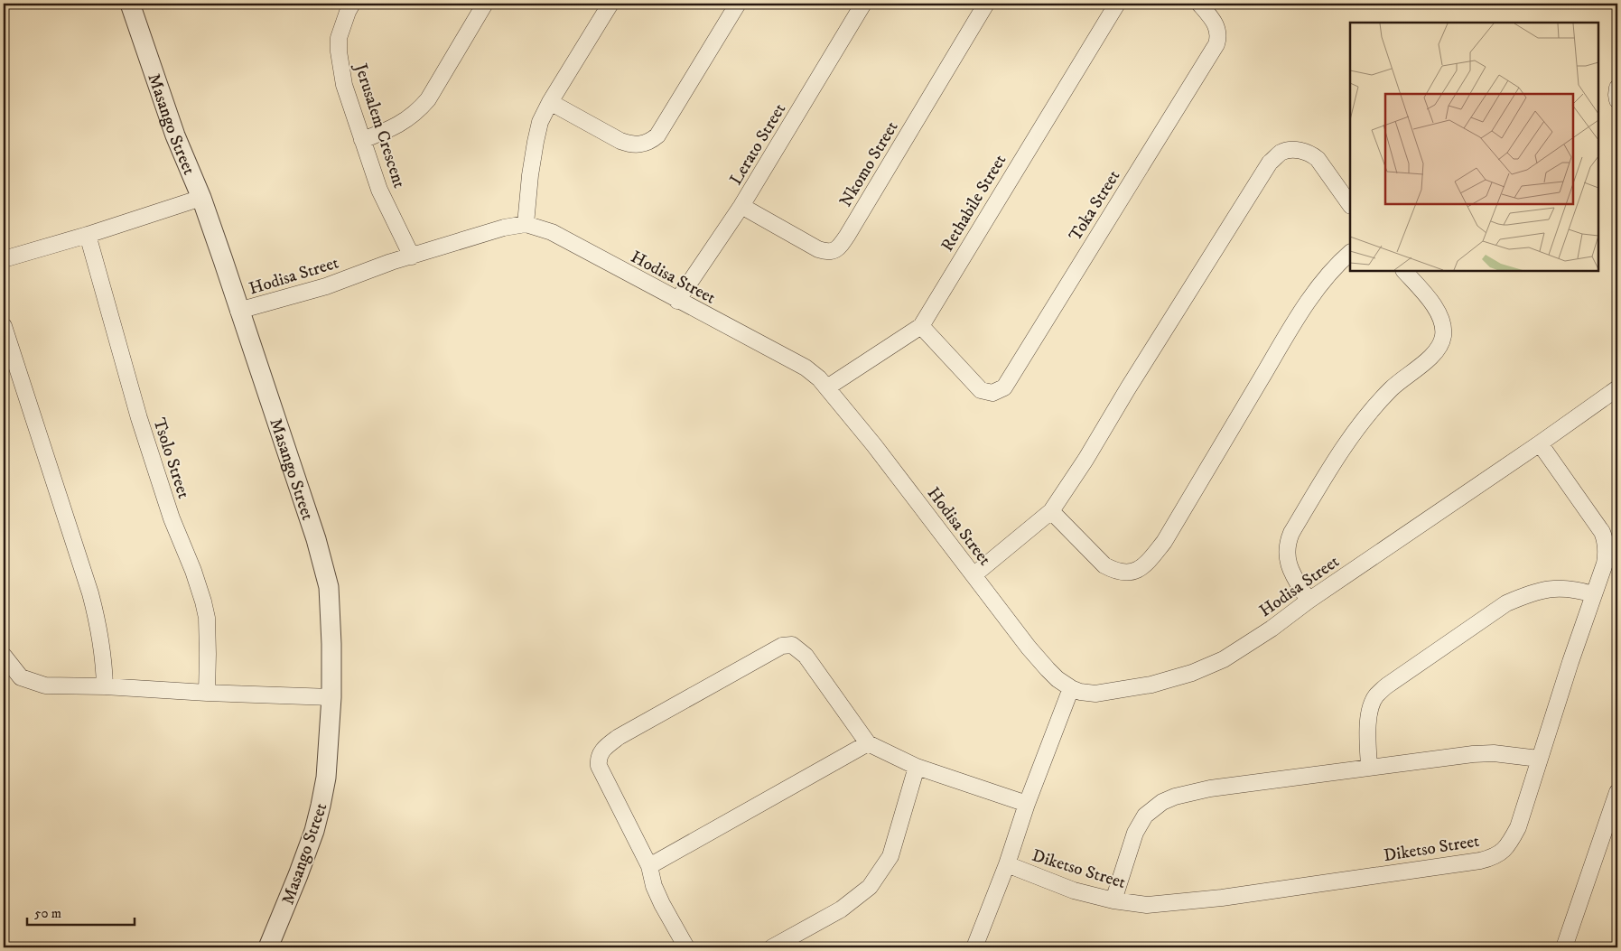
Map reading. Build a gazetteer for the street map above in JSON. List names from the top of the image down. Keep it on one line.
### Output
{"streets":{"street":["Masango Street","Jerusalem Crescent","Lerato Street","Nkomo Street","Rethabile Street","Toka Street","Hodisa Street","Tsolo Street","Diketso Street"]},"crossings":[["Masango Street","Hodisa Street"],["Jerusalem Crescent","Hodisa Street"],["Lerato Street","Nkomo Street"],["Lerato Street","Hodisa Street"],["Rethabile Street","Toka Street"],["Rethabile Street","Hodisa Street"],["Hodisa Street","Diketso Street"]],"scale_bar":"50 m"}
